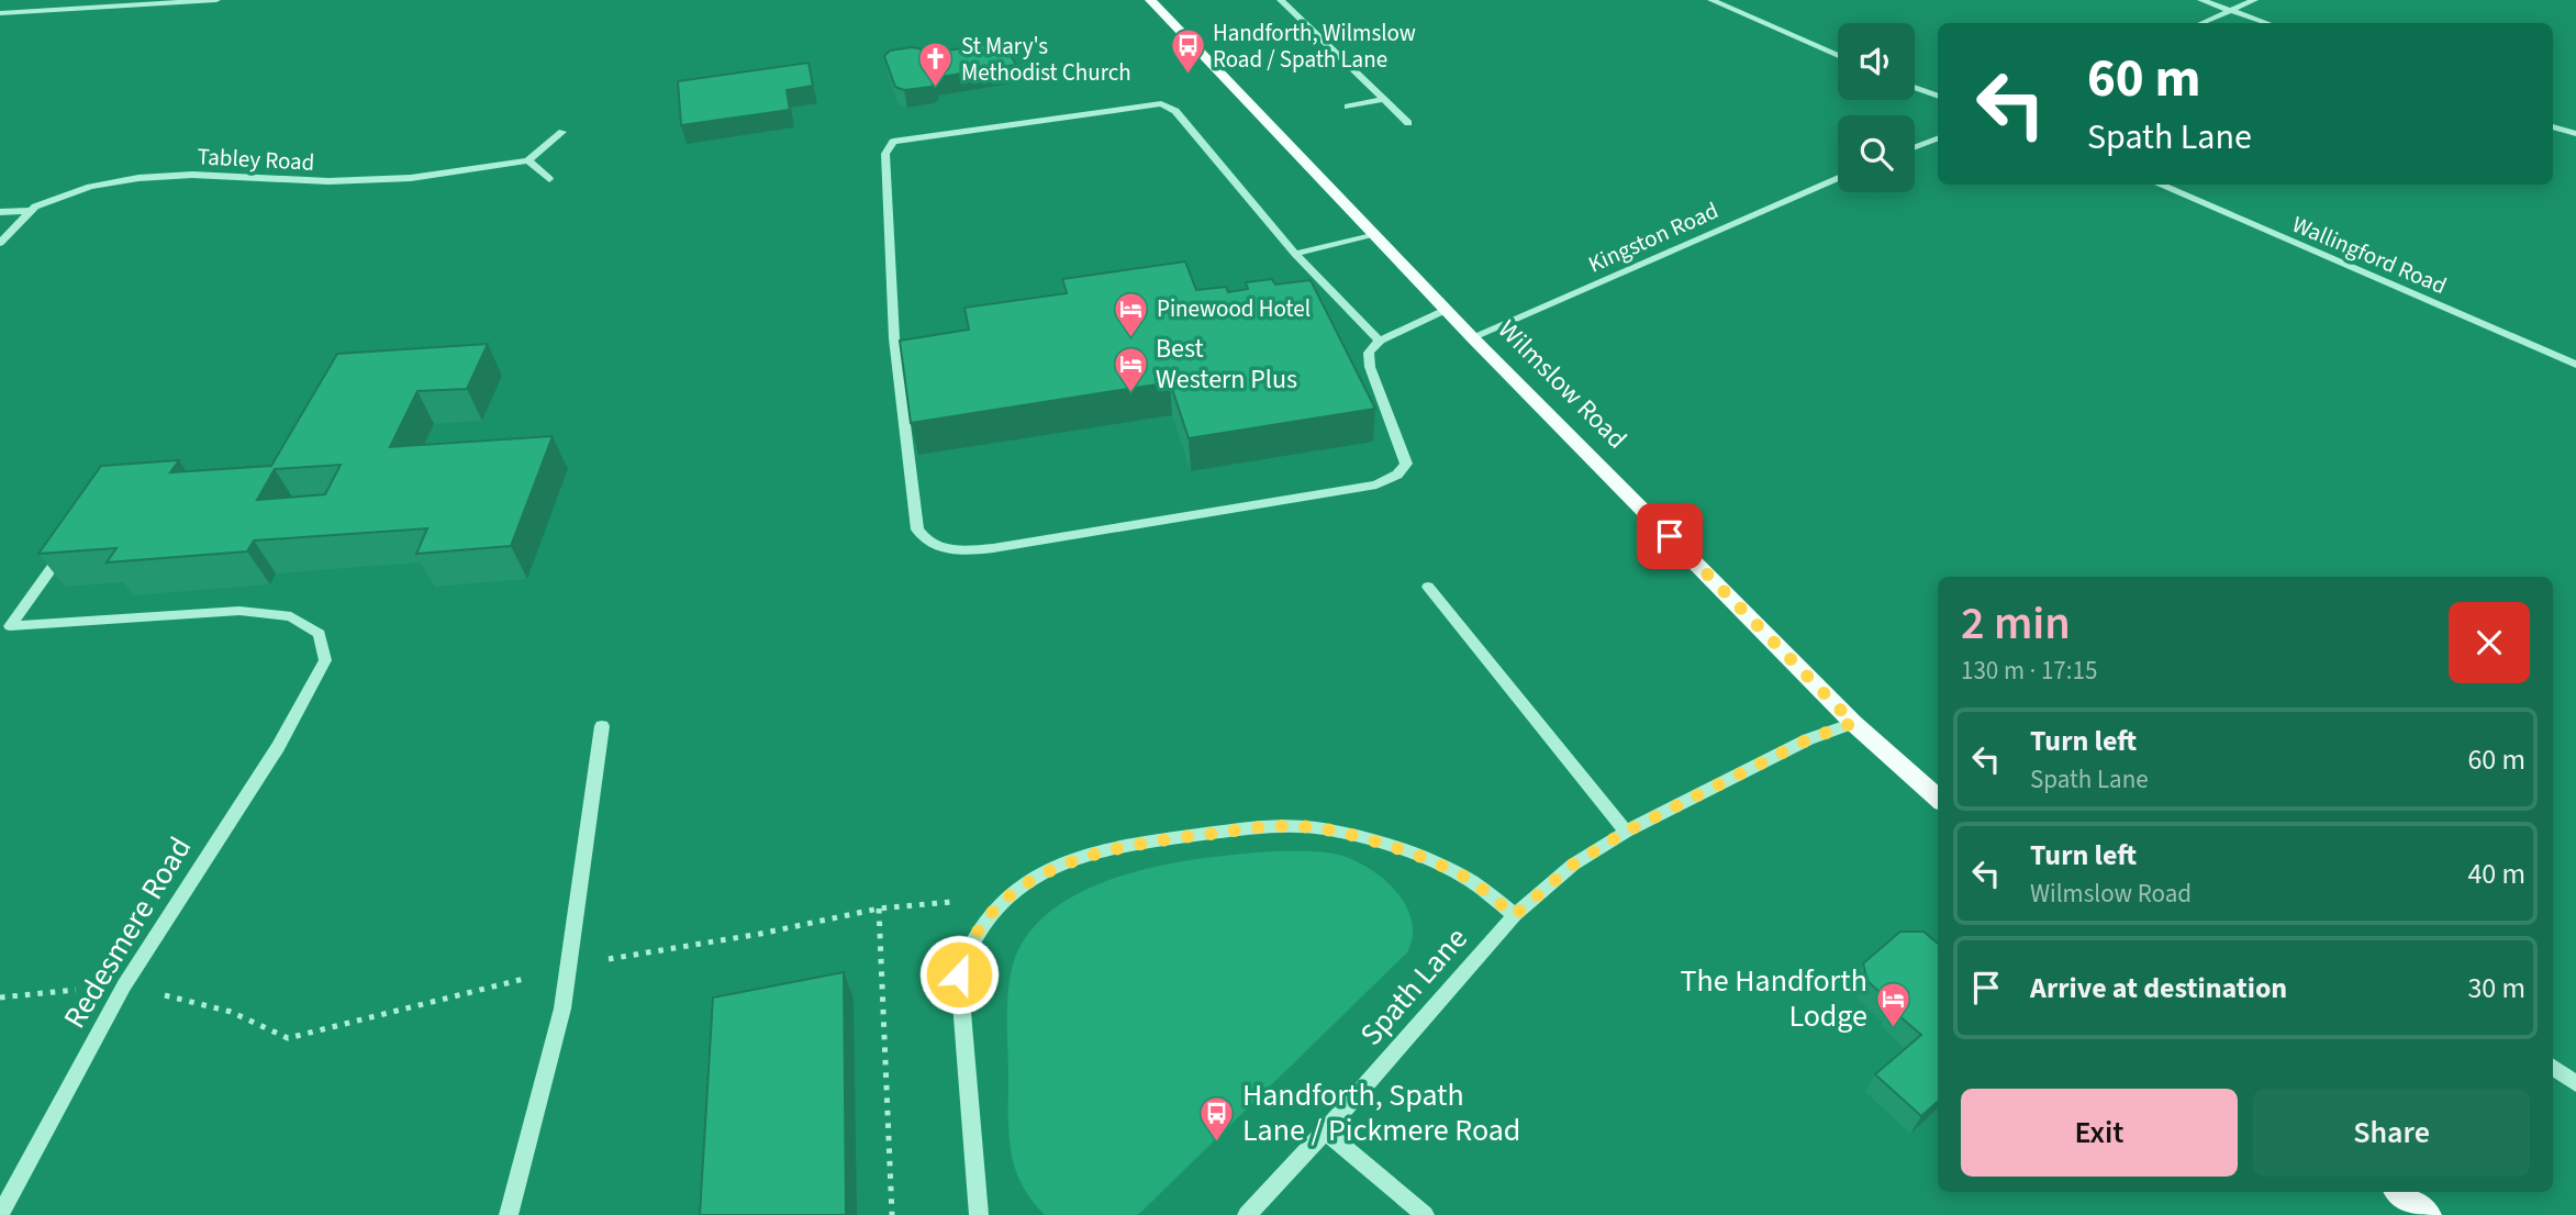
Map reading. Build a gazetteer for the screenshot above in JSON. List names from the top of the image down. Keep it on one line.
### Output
{"streets":{"main road":["Wilmslow Road"],"street":["Tabley Road","Kingston Road","Wallingford Road","Redesmere Road","Spath Lane"]},"crossings":[["Kingston Road","Wilmslow Road"],["Wilmslow Road","Spath Lane"]],"places":{"bus stop":["Handforth, Wilmslow Road / Spath Lane","Handforth, Spath Lane / Pickmere Road"],"church":["St Mary's Methodist Church"],"hotel":["Pinewood Hotel","Best Western Plus","The Handforth Lodge"]},"page":{"turn":["60 m","Spath Lane"],"heading":["2 min","130 m · 17:15"],"list":[{"name":"Turn left","note":"Spath Lane","value":"60 m"},{"name":"Turn left","note":"Wilmslow Road","value":"40 m"},{"name":"Arrive at destination","value":"30 m"}],"buttons":["Exit","Share"]}}
